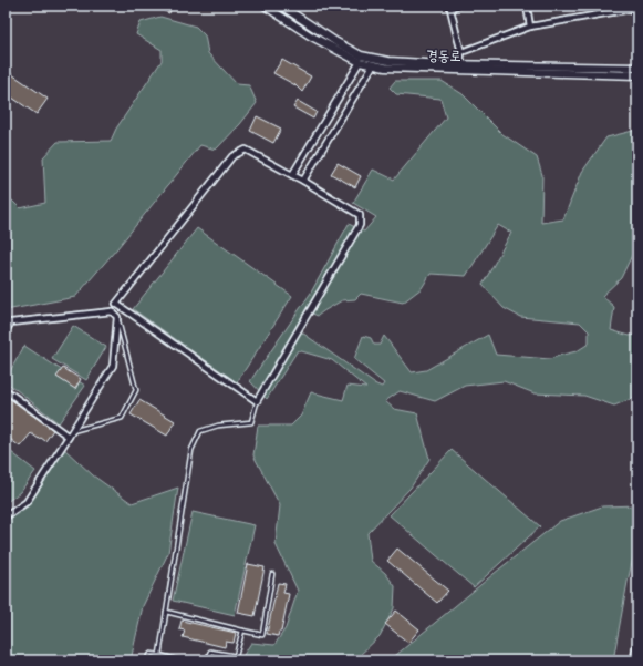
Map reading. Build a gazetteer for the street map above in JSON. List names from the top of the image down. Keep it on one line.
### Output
{"streets":{"street":["경동로"]}}
